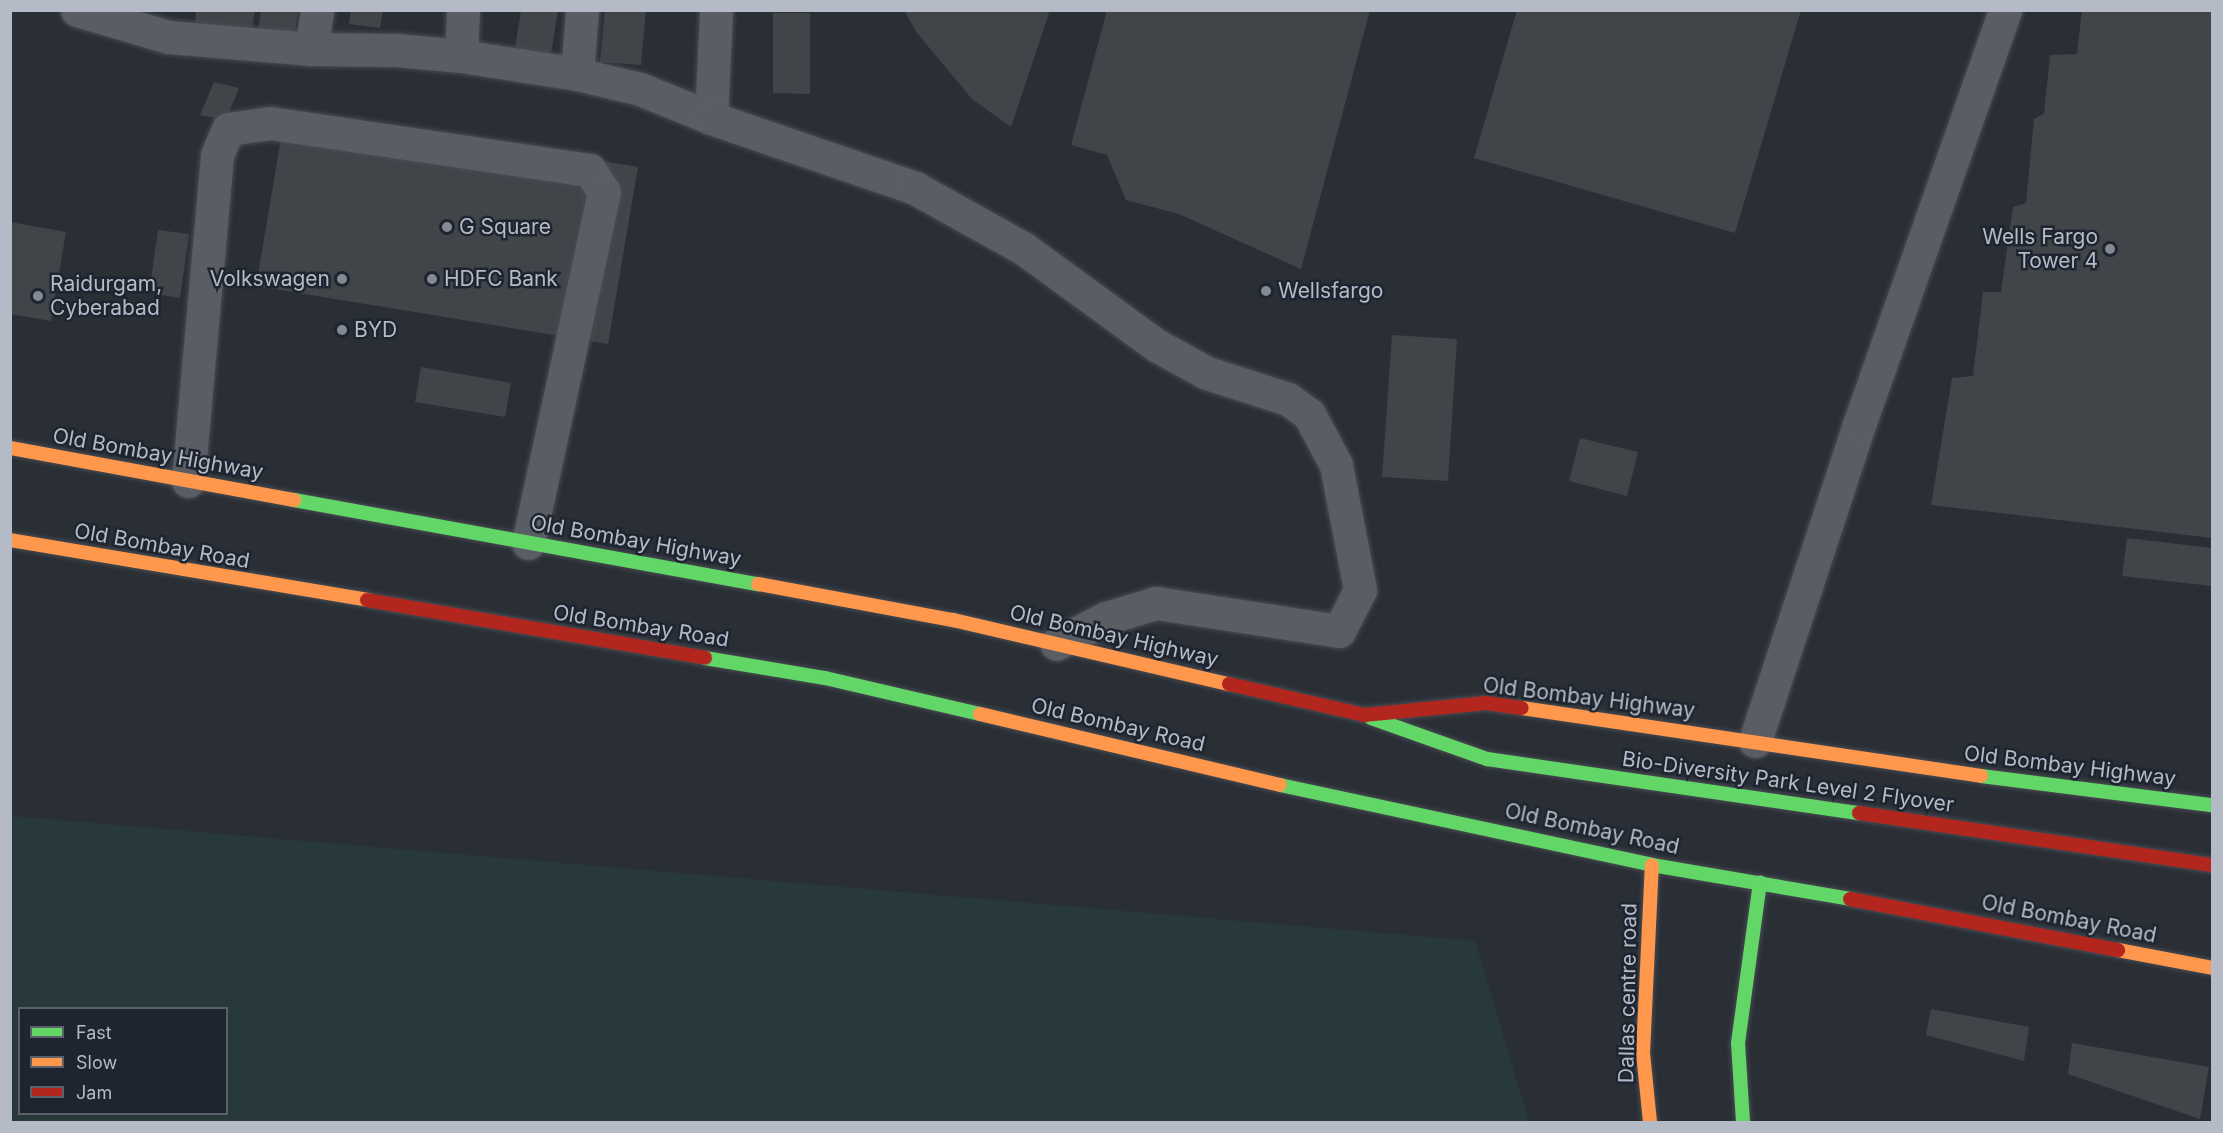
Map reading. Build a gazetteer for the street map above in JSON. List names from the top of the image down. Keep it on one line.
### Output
{"streets":{"main road":["Old Bombay Highway","Old Bombay Road","Bio-Diversity Park Level 2 Flyover","Dallas centre road"]},"crossings":[["Old Bombay Highway","Bio-Diversity Park Level 2 Flyover"],["Old Bombay Road","Dallas centre road"]],"places":["G Square","Wells Fargo Tower 4","Volkswagen","HDFC Bank","Wellsfargo","Raidurgam, Cyberabad","BYD"],"legend":["Fast","Slow","Jam"]}
